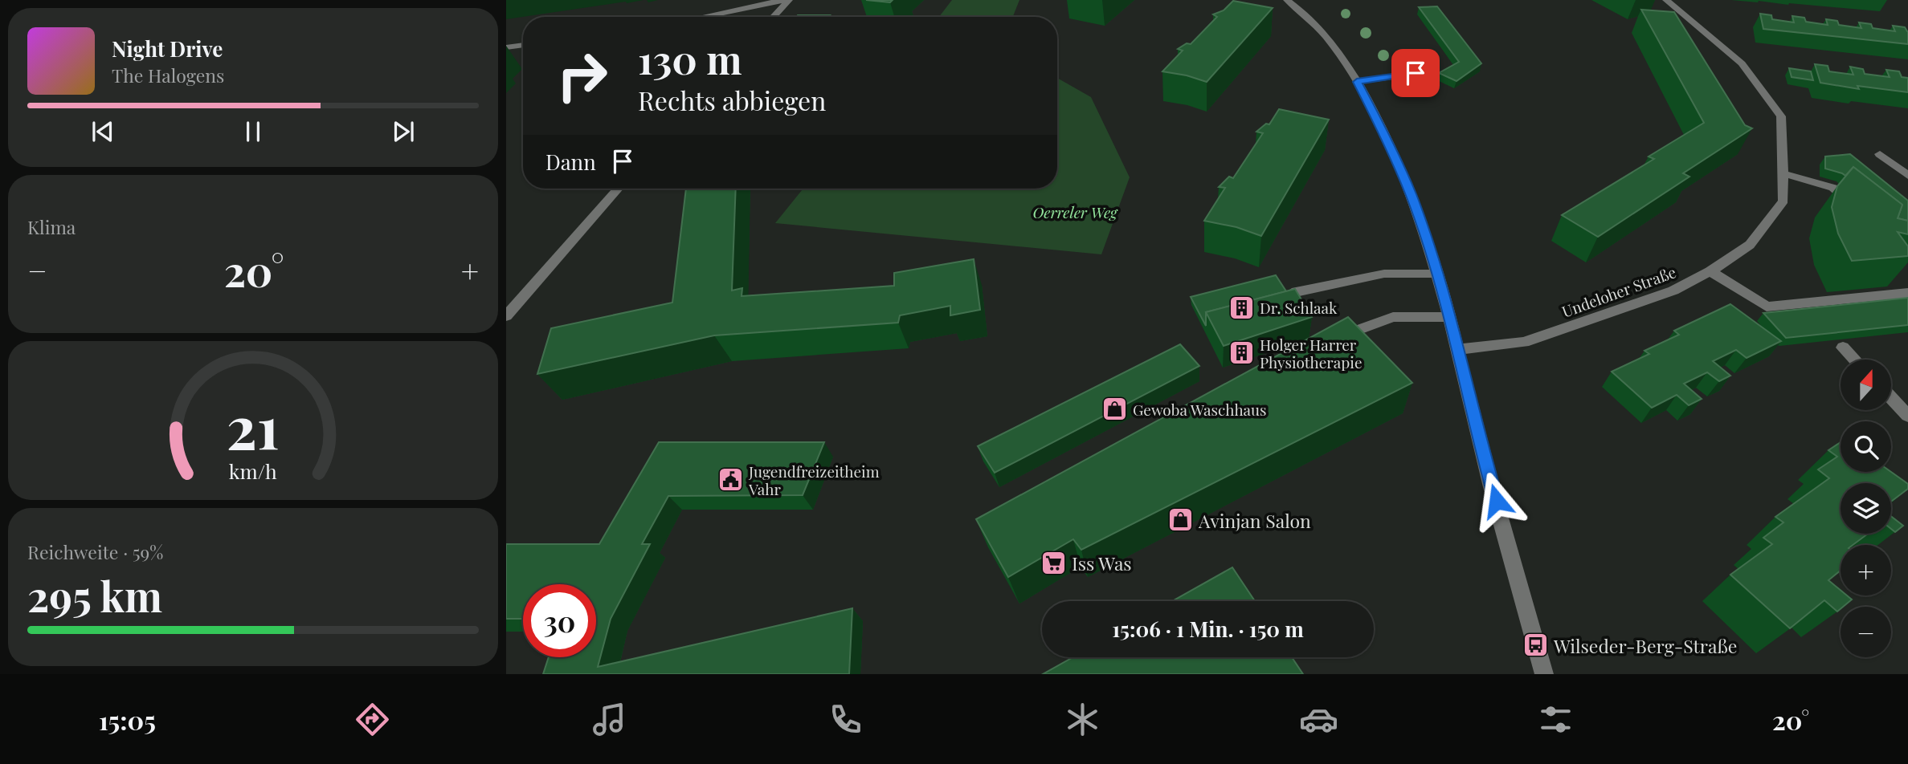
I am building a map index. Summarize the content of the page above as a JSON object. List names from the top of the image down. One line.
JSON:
{"streets":{"street":["Undeloher Straße"]},"parks":["Oerreler Weg"],"places":{"building":["Dr. Schlaak","Holger Harrer Physiotherapie"],"shop":["Gewoba Waschhaus","Avinjan Salon"],"public building":["Jugendfreizeitheim Vahr"],"supermarket":["Iss Was"],"bus stop":["Wilseder-Berg-Straße"]},"north":"top","page":{"turn":["130 m","Rechts abbiegen"],"song":["Night Drive","The Halogens"],"then":"Dann","tile":["Klima",["Reichweite · 59%","295 km"]],"heat":["−","20°","+"],"map_buttons":["+","−"],"limit":"30","trip":"15:06 · 1 Min. · 150 m","tabs":["15:05","20°"],"gauge":["21","km/h"]}}
